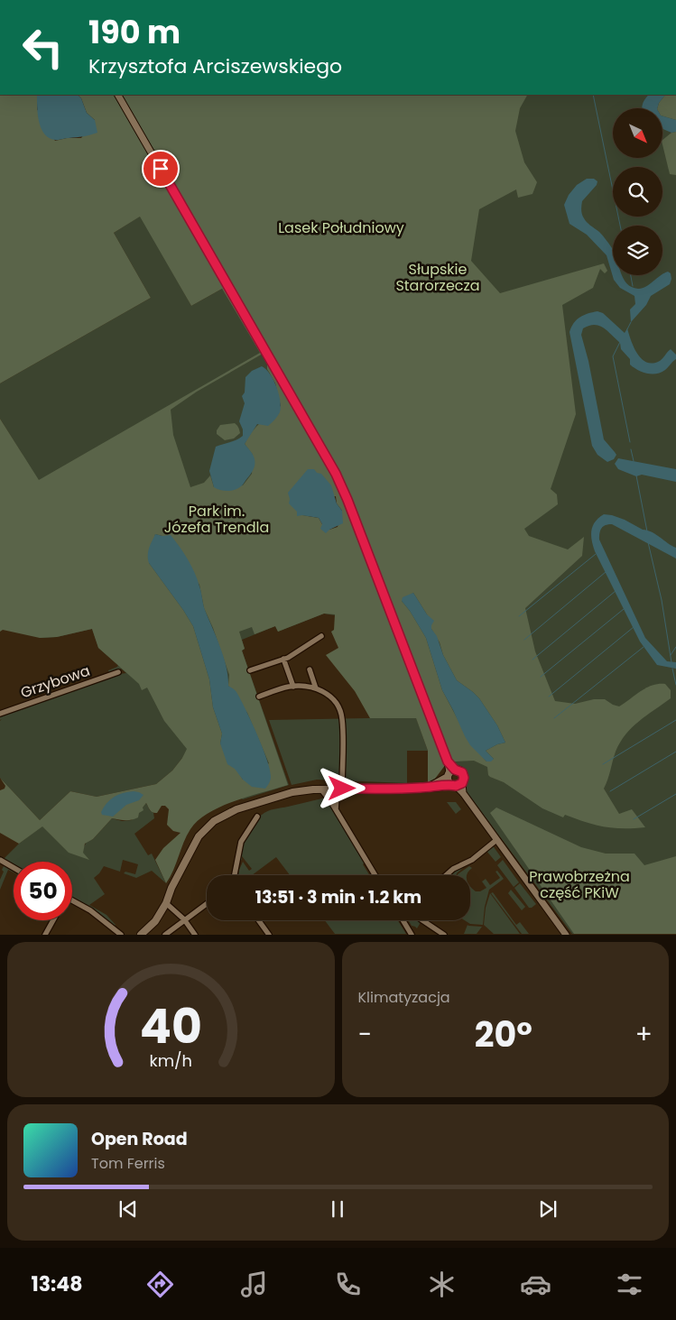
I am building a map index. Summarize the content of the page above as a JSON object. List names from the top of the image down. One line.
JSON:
{"streets":{"street":["Grzybowa"]},"parks":["Lasek Południowy","Słupskie Starorzecza","Park im. Józefa Trendla","Prawobrzeżna część PKiW"],"north":"bottom right","page":{"turn":["190 m","Krzysztofa Arciszewskiego"],"limit":"50","trip":"13:51 · 3 min · 1.2 km","tile":"Klimatyzacja","heat":["−","20°","+"],"song":["Open Road","Tom Ferris"],"tabs":"13:48","gauge":["40","km/h"]}}
